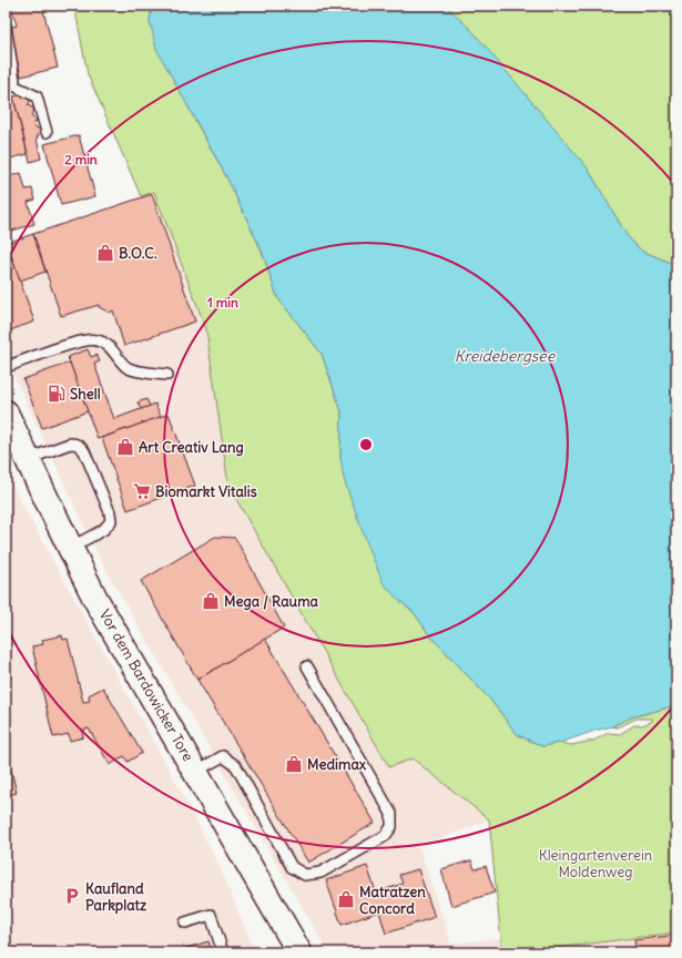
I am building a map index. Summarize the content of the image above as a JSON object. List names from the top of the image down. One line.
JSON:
{"streets":{"main road":["Vor dem Bardowicker Tore"]},"water":["Kreidebergsee"],"parks":["Kleingartenverein Moldenweg"],"places":{"shop":["B.O.C.","Art Creativ Lang","Mega / Rauma","Medimax","Matratzen Concord"],"fuel station":["Shell"],"supermarket":["Biomarkt Vitalis"],"parking":["Kaufland Parkplatz"]},"rings":["2 min","1 min"]}
